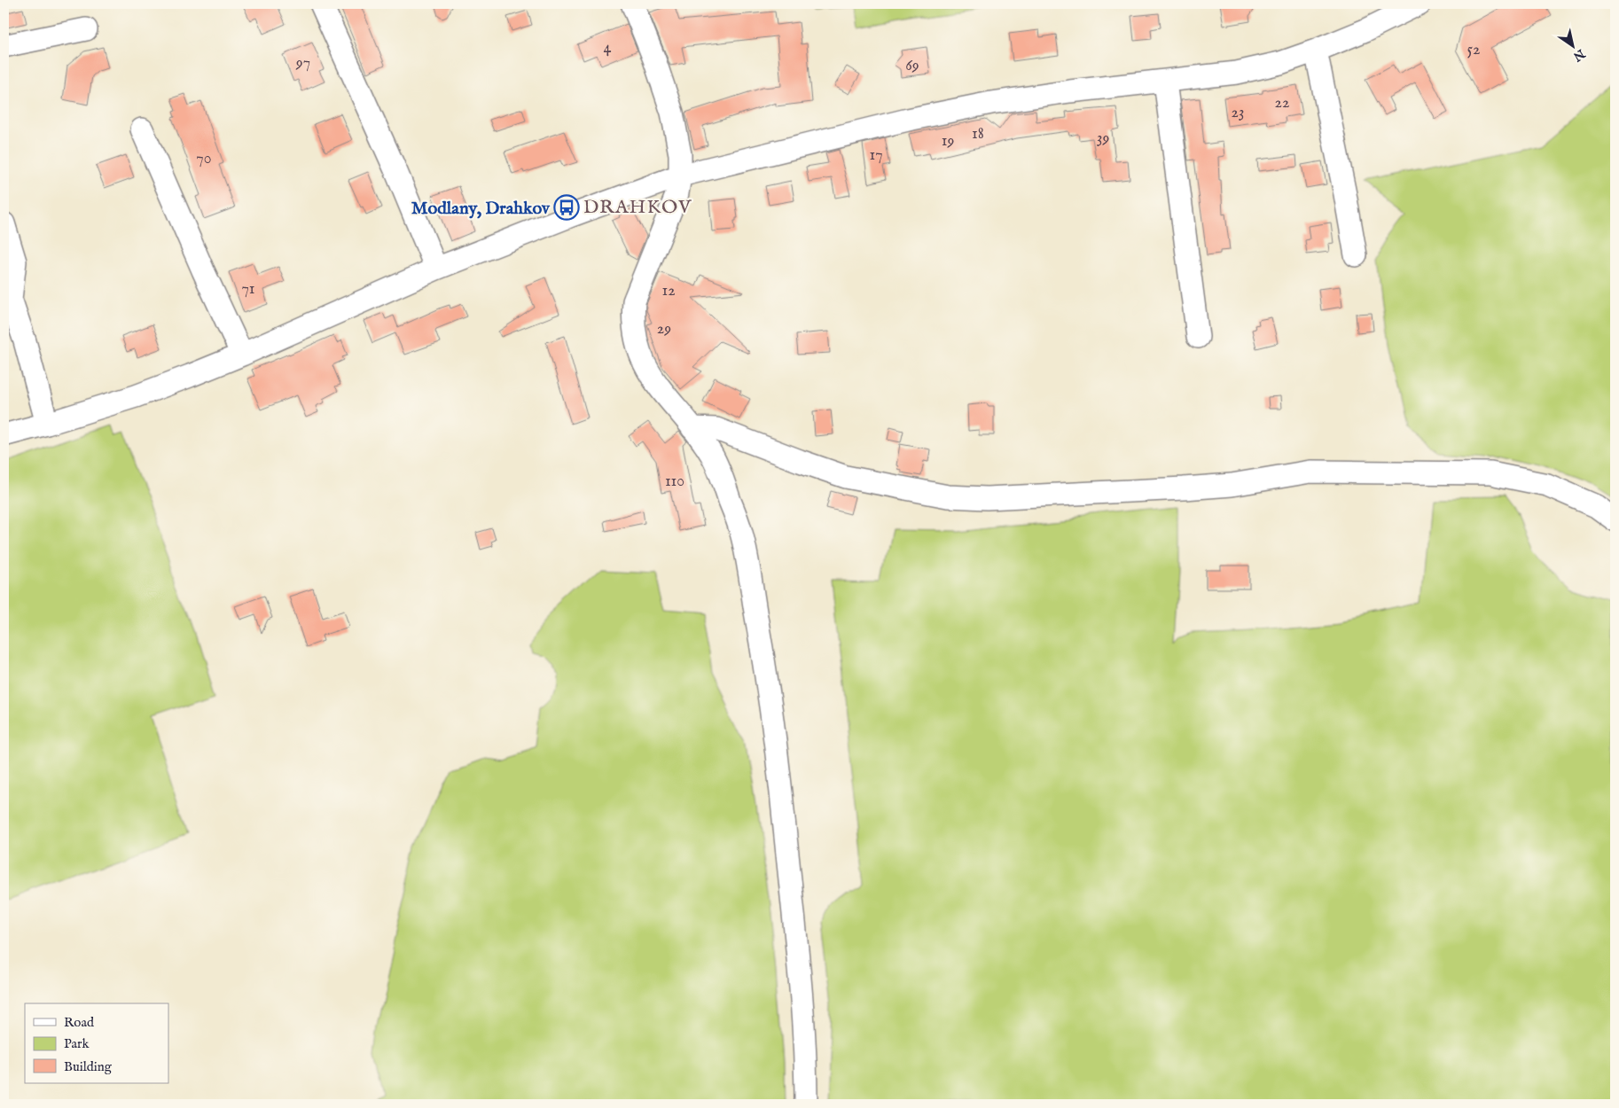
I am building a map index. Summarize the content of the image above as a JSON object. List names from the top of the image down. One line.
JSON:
{"districts":["DRAHKOV"],"places":{"bus stop":["Modlany, Drahkov"]},"house_numbers":["4","52","97","69","22","23","18","39","19","17","70","71","12","29","110"],"legend":["Road","Park","Building"],"north":"bottom right"}
